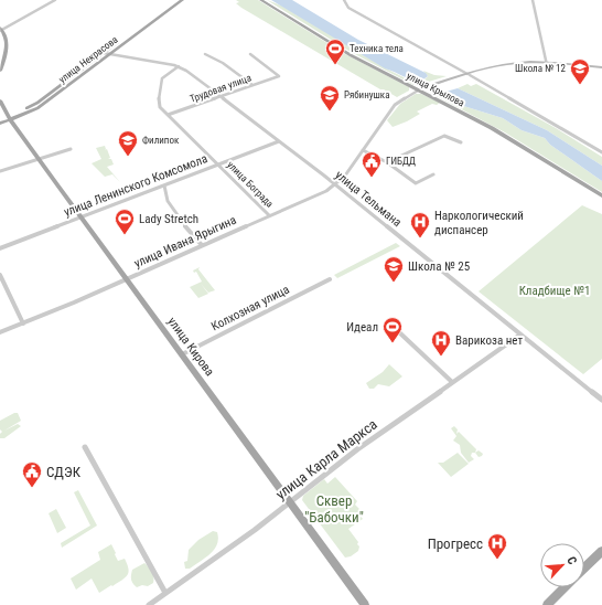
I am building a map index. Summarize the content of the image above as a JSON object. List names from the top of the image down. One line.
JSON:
{"streets":{"main road":["улица Некрасова","улица Крылова","улица Кирова"],"street":["Трудовая улица","улица Бограда","улица Ленинского Комсомола","улица Тельмана","улица Ивана Ярыгина","Колхозная улица","улица Карла Маркса"]},"crossings":[["улица Некрасова","улица Тельмана"],["улица Некрасова","улица Кирова"],["Трудовая улица","улица Бограда"],["Трудовая улица","улица Тельмана"],["улица Крылова","улица Ивана Ярыгина"],["улица Бограда","улица Ленинского Комсомола"],["улица Бограда","улица Тельмана"],["улица Бограда","улица Ивана Ярыгина"],["улица Ленинского Комсомола","улица Тельмана"],["улица Ленинского Комсомола","улица Кирова"],["улица Тельмана","улица Ивана Ярыгина"],["улица Тельмана","улица Карла Маркса"],["улица Ивана Ярыгина","улица Кирова"],["Колхозная улица","улица Кирова"],["улица Кирова","улица Карла Маркса"]],"parks":["Кладбище №1","Сквер \"Бабочки\""],"places":{"sports":["Техника тела","Lady Stretch","Идеал"],"school or university":["Школа № 12","Рябинушка","Филипок","Школа № 25"],"public building":["ГИБДД","СДЭК"],"hospital":["Наркологический диспансер","Варикоза нет","Прогресс"]},"north":"top right"}
